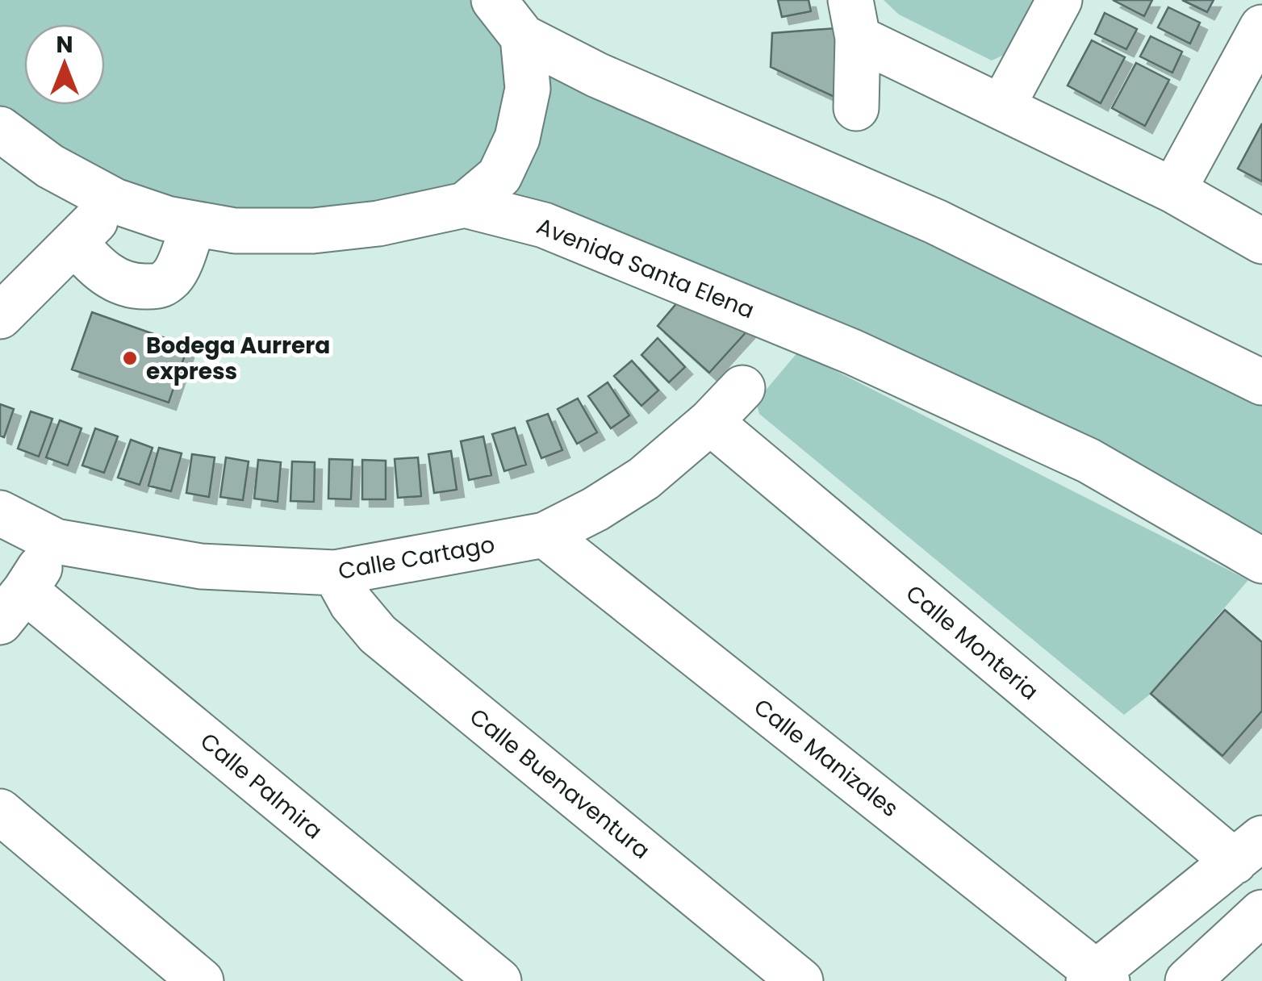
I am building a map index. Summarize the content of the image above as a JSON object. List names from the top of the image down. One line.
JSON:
{"streets":{"street":["Avenida Santa Elena","Calle Cartago","Calle Monteria","Calle Manizales","Calle Buenaventura","Calle Palmira"]},"crossings":[["Calle Cartago","Calle Monteria"],["Calle Cartago","Calle Manizales"],["Calle Cartago","Calle Buenaventura"]],"places":["Bodega Aurrera express"],"north":"top"}
